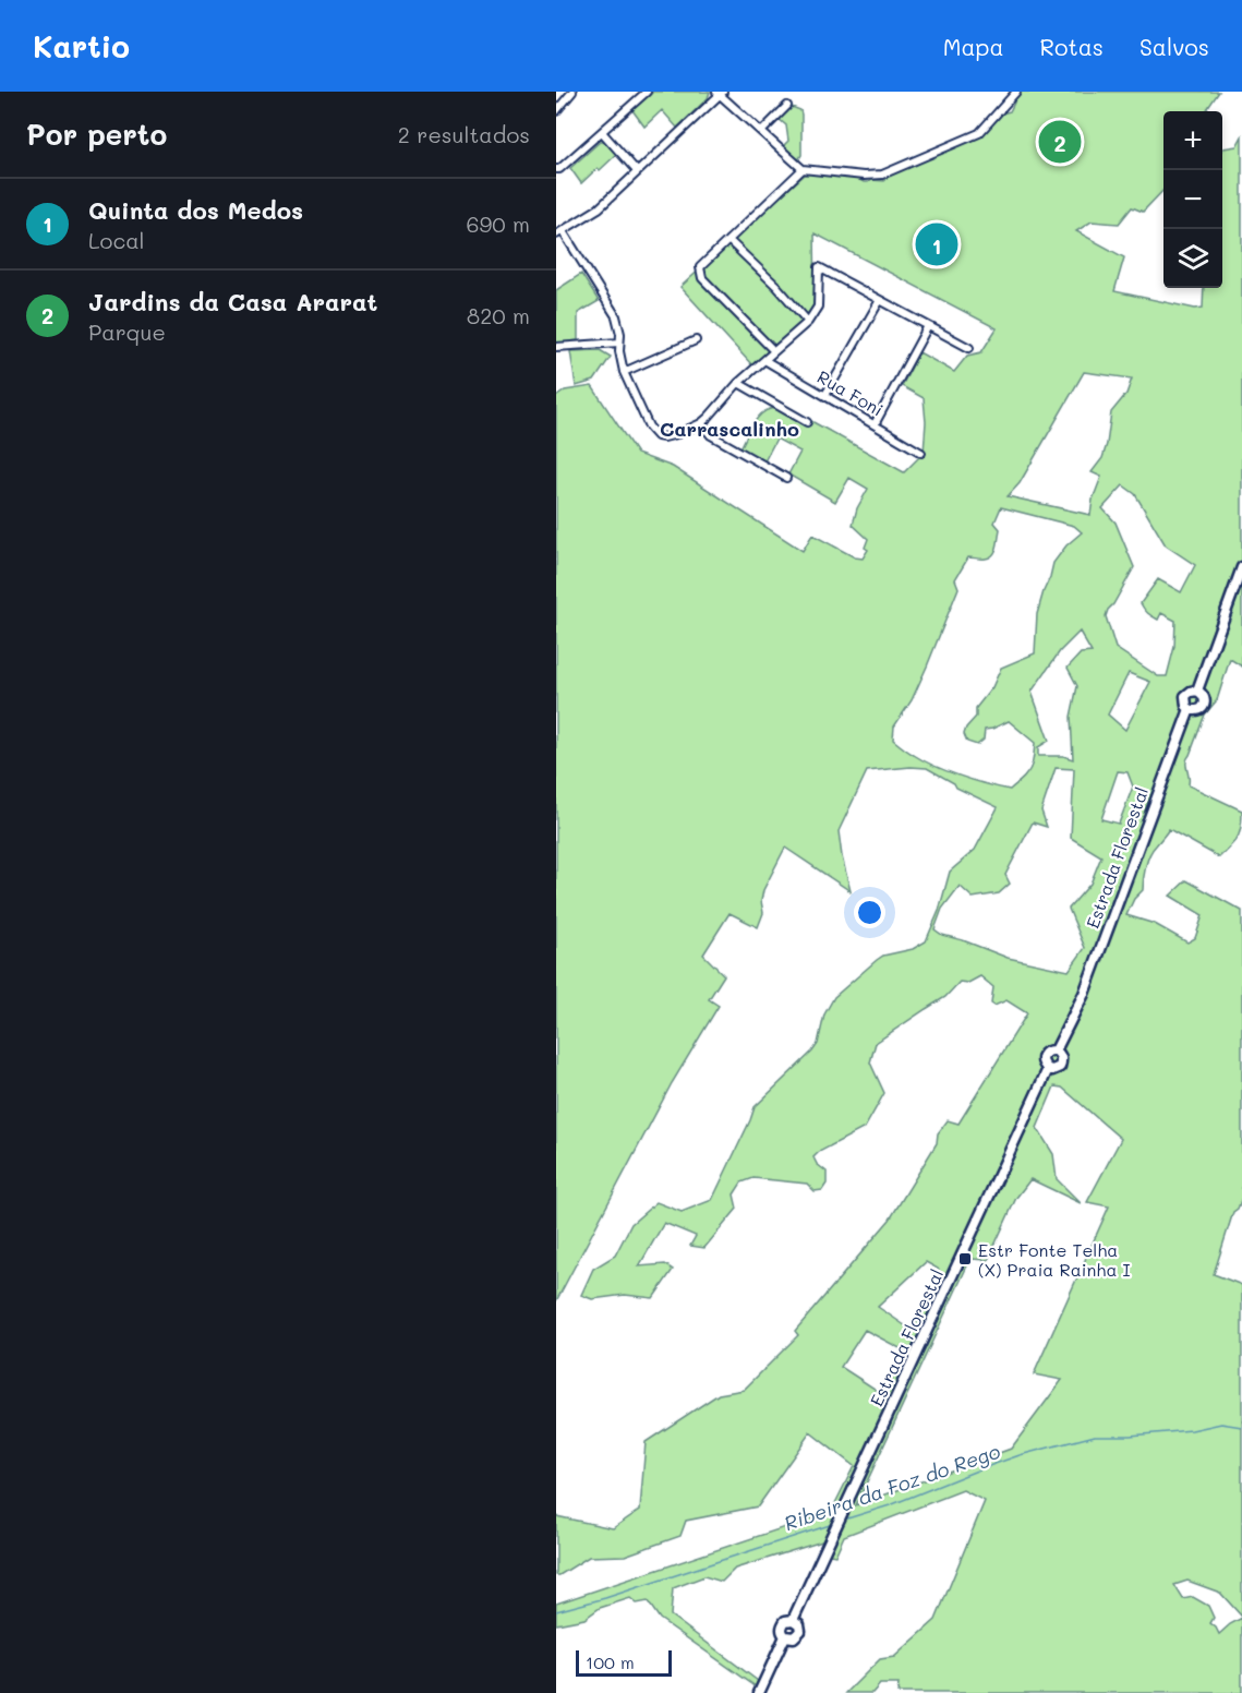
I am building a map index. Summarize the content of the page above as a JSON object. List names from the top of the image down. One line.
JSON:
{"streets":{"main road":["Estrada Florestal"],"street":["Rua Foni"]},"districts":["Carrascalinho"],"water":["Ribeira da Foz do Rego"],"places":{"transit":["Estr Fonte Telha (X) Praia Rainha I"]},"scale_bar":"100 m","page":{"header":"Kartio","nav":["Mapa","Rotas","Salvos"],"heading":["Por perto","2 resultados"],"map_buttons":["+","−"],"pins":["2","1"],"list":[{"mark":"1","name":"Quinta dos Medos","note":"Local","value":"690 m"},{"mark":"2","name":"Jardins da Casa Ararat","note":"Parque","value":"820 m"}],"scale":"100 m"}}
